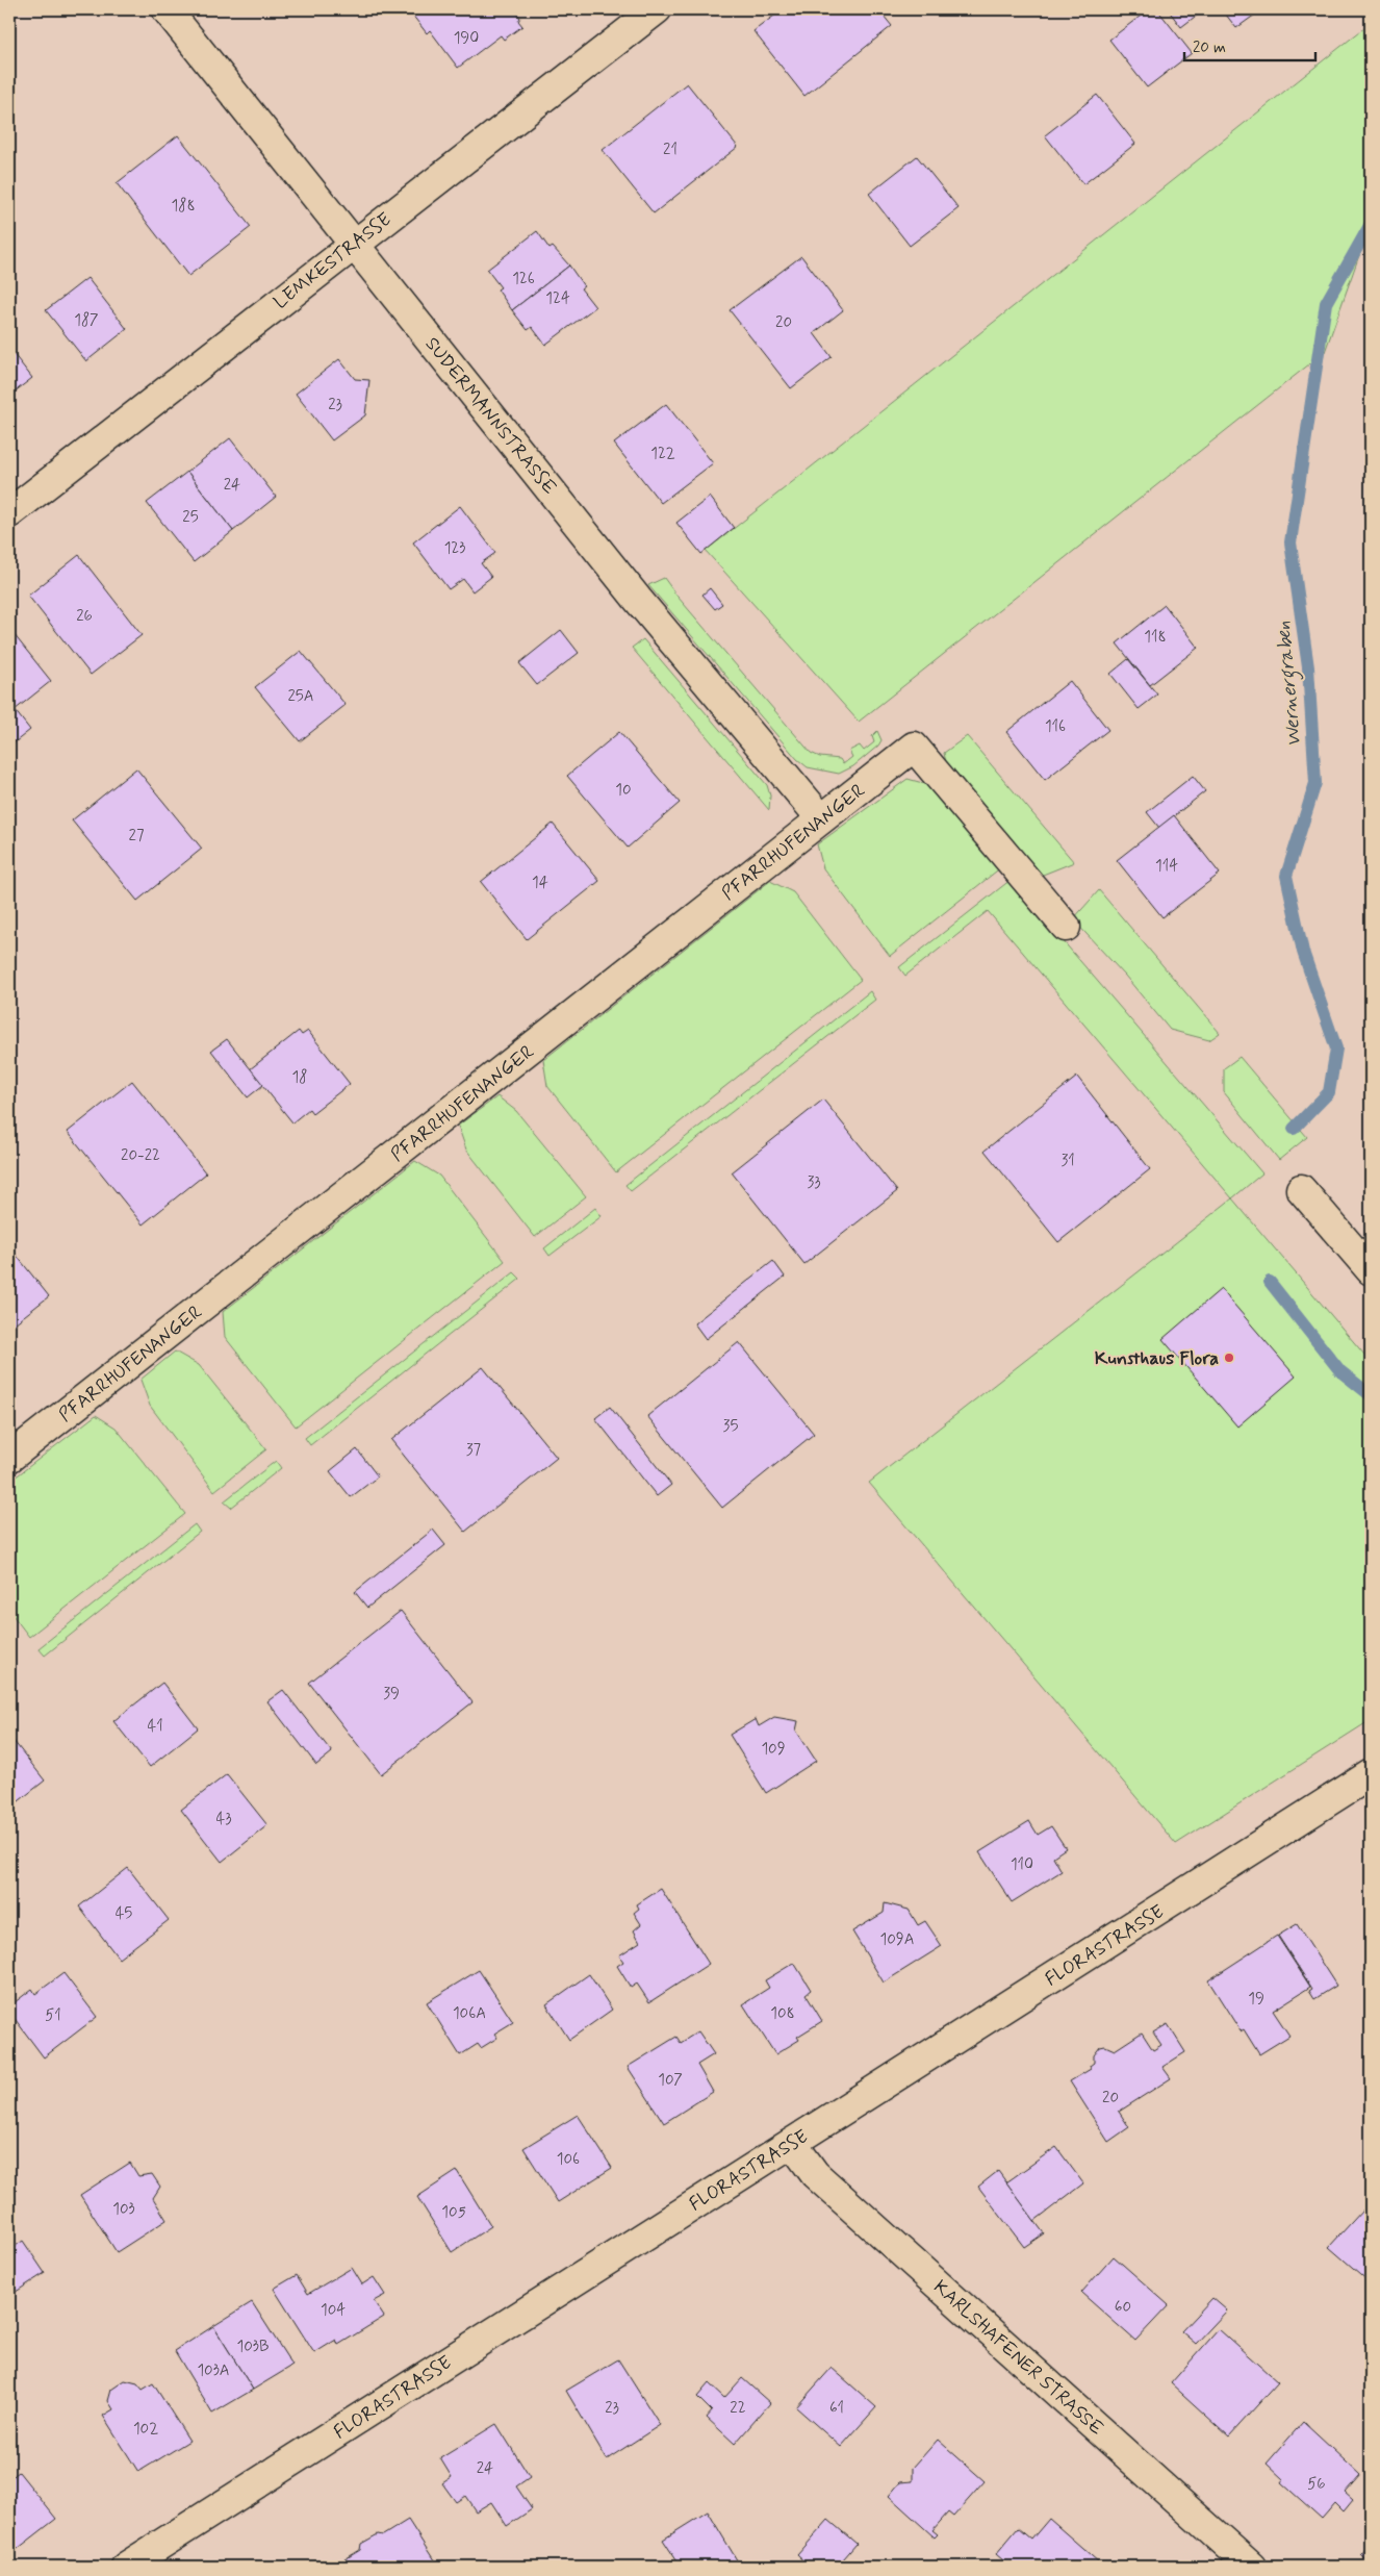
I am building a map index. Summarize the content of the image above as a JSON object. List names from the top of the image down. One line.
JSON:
{"streets":{"street":["LEMKESTRASSE","SUDERMANNSTRASSE","PFARRHUFENANGER","FLORASTRASSE","KARLSHAFENER STRASSE"]},"crossings":[["LEMKESTRASSE","SUDERMANNSTRASSE"],["SUDERMANNSTRASSE","PFARRHUFENANGER"],["FLORASTRASSE","KARLSHAFENER STRASSE"]],"water":["Wernergraben"],"places":["Kunsthaus Flora"],"house_numbers":["190","21","188","126","124","187","20","23","122","24","25","123","26","118","25A","116","10","27","114","14","18","20-22","31","33","35","37","39","41","109","43","110","45","109A","19","106A","108","51","107","20","106","103","105","60","104","103B","103A","23","22","61","102","24","56"],"scale_bar":"20 m"}
